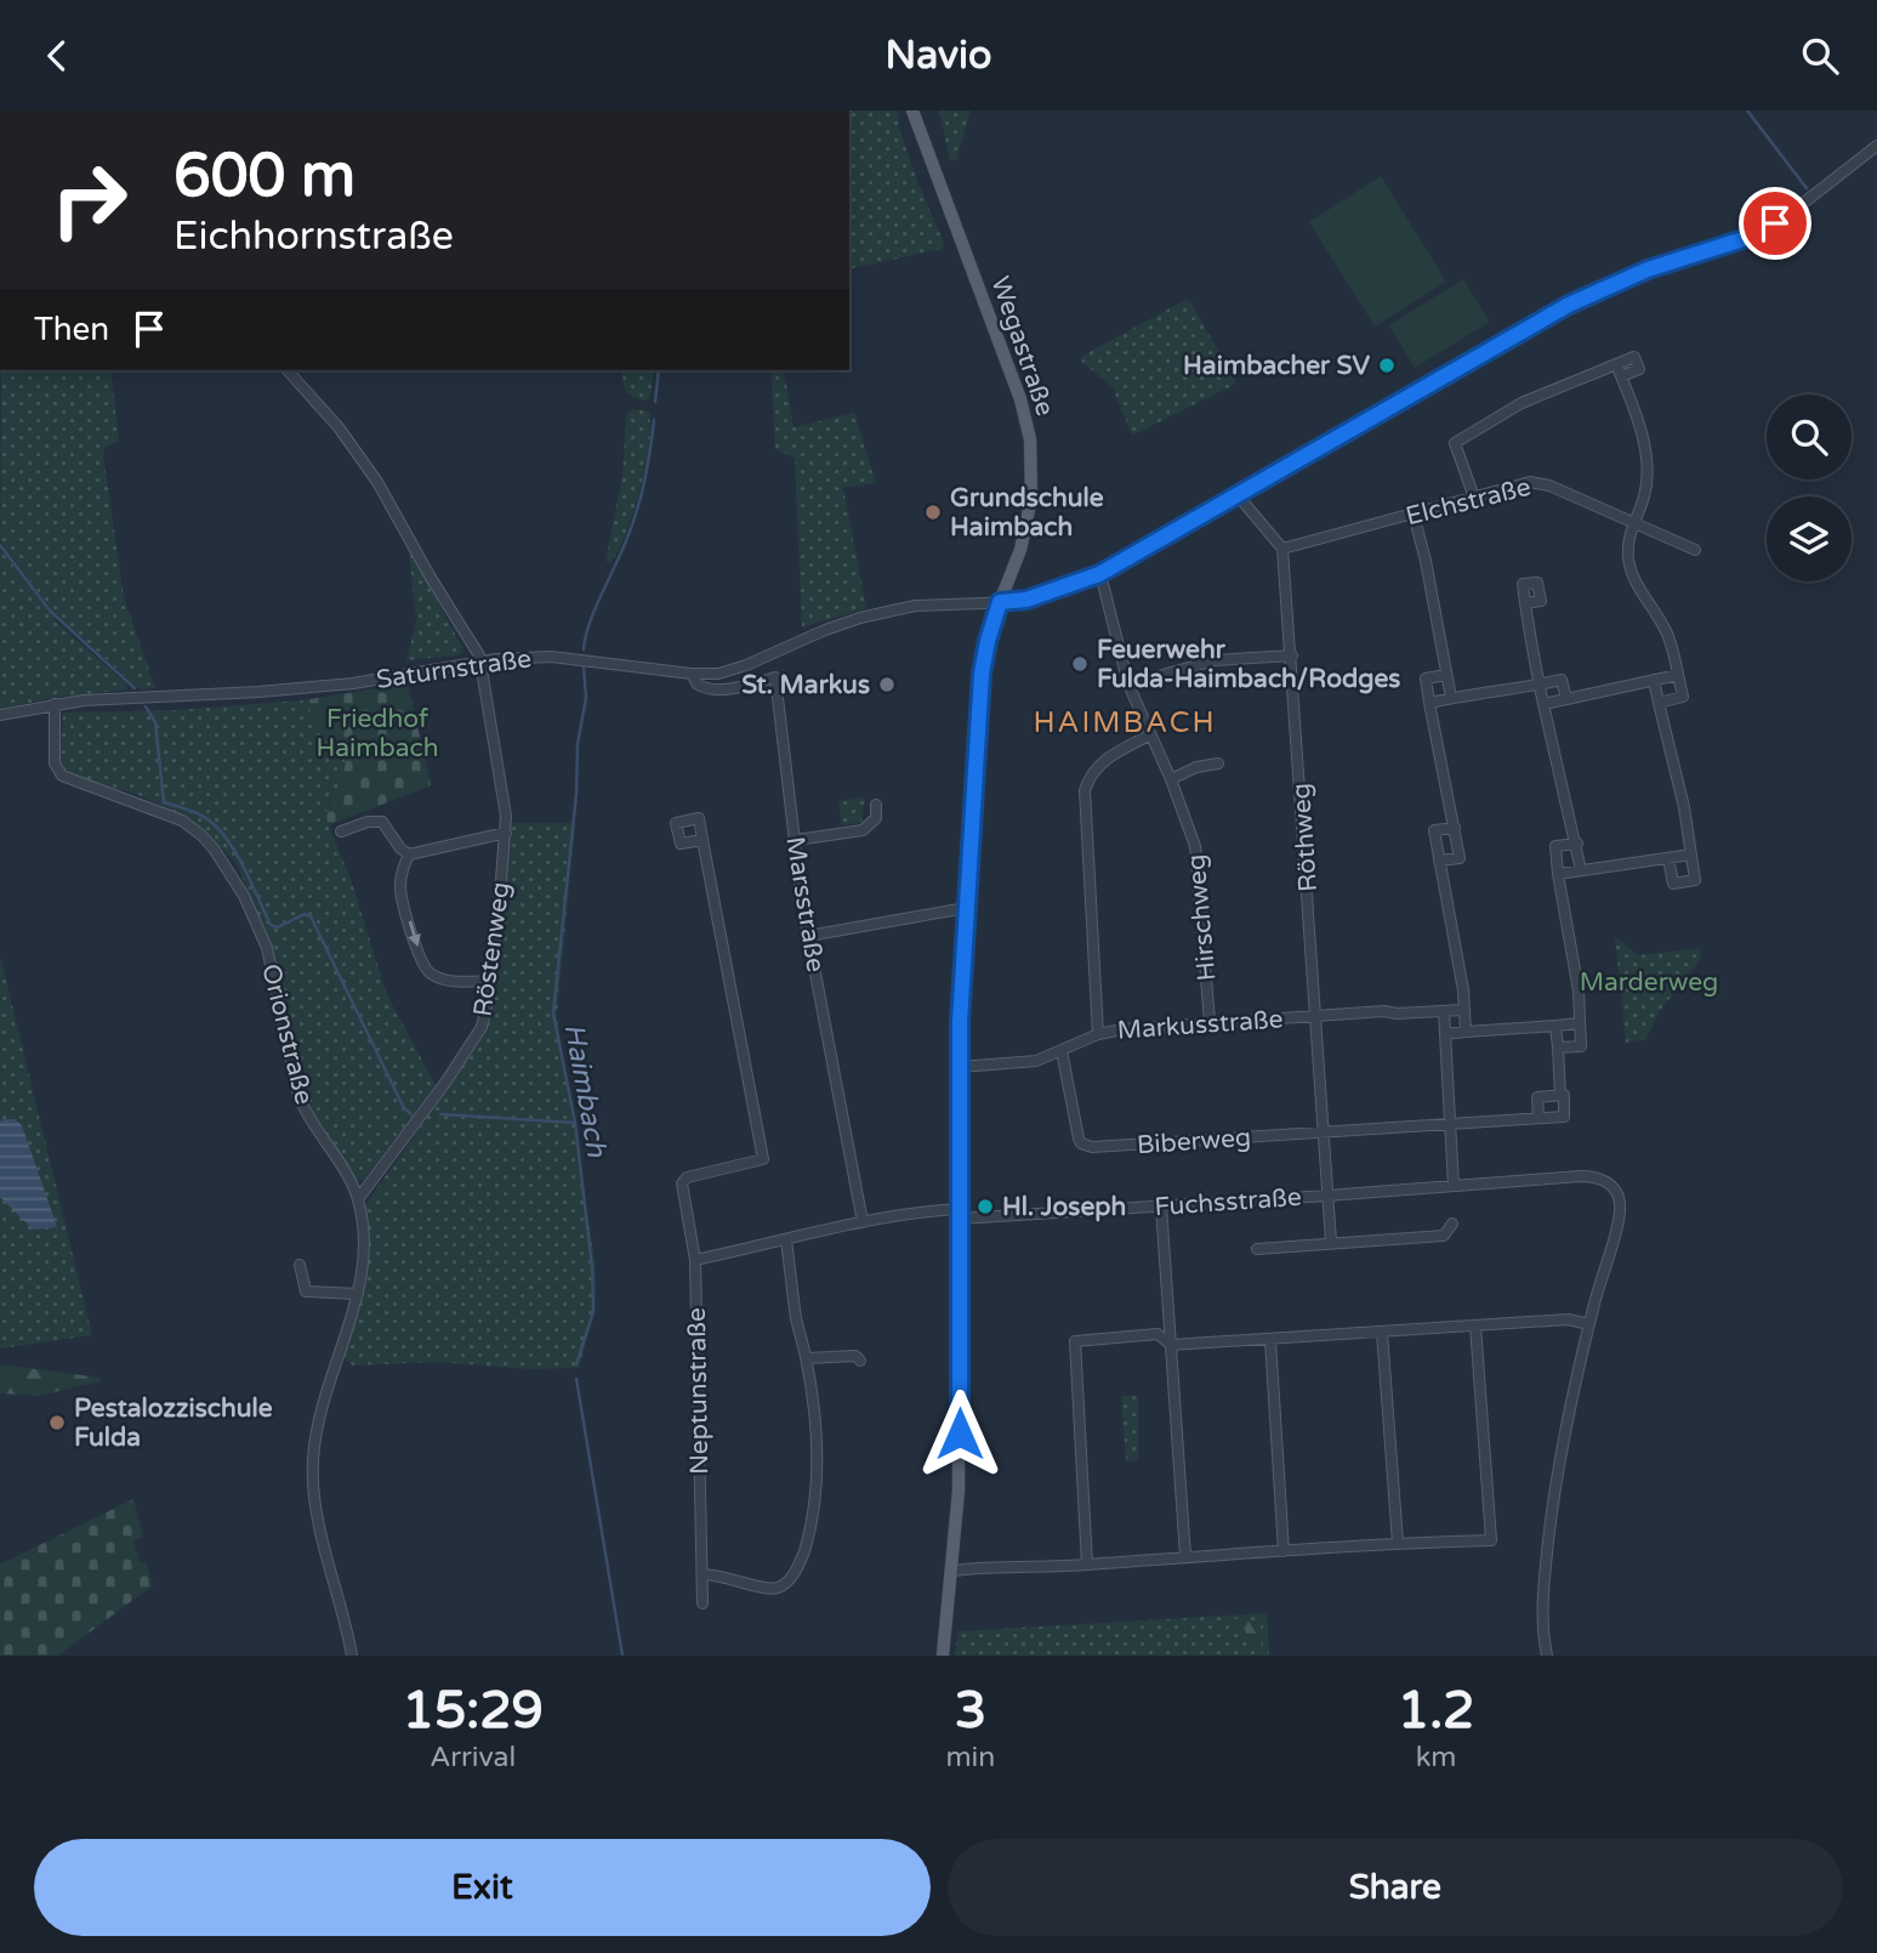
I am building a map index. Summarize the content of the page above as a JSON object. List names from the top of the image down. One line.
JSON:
{"streets":{"main road":["Wegastraße"],"street":["Elchstraße","Saturnstraße","Röthweg","Marsstraße","Hirschweg","Röstenweg","Markusstraße","Orionstraße","Biberweg","Fuchsstraße","Neptunstraße"]},"crossings":[["Wegastraße","Saturnstraße"],["Wegastraße","Markusstraße"],["Wegastraße","Fuchsstraße"],["Elchstraße","Röthweg"],["Saturnstraße","Marsstraße"],["Saturnstraße","Hirschweg"],["Saturnstraße","Röstenweg"],["Saturnstraße","Orionstraße"],["Röthweg","Markusstraße"],["Röthweg","Biberweg"],["Röthweg","Fuchsstraße"],["Marsstraße","Fuchsstraße"],["Hirschweg","Markusstraße"],["Röstenweg","Orionstraße"],["Markusstraße","Biberweg"],["Fuchsstraße","Neptunstraße"]],"districts":["HAIMBACH"],"water":["Haimbach"],"parks":["Friedhof Haimbach","Marderweg"],"places":["Haimbacher SV","Grundschule Haimbach","Feuerwehr Fulda-Haimbach/Rodges","St. Markus","Hl. Joseph","Pestalozzischule Fulda"],"page":{"header":"Navio","turn":["600 m","Eichhornstraße"],"then":"Then","eta":["15:29","Arrival","3","min","1.2","km"],"buttons":["Exit","Share"]}}
